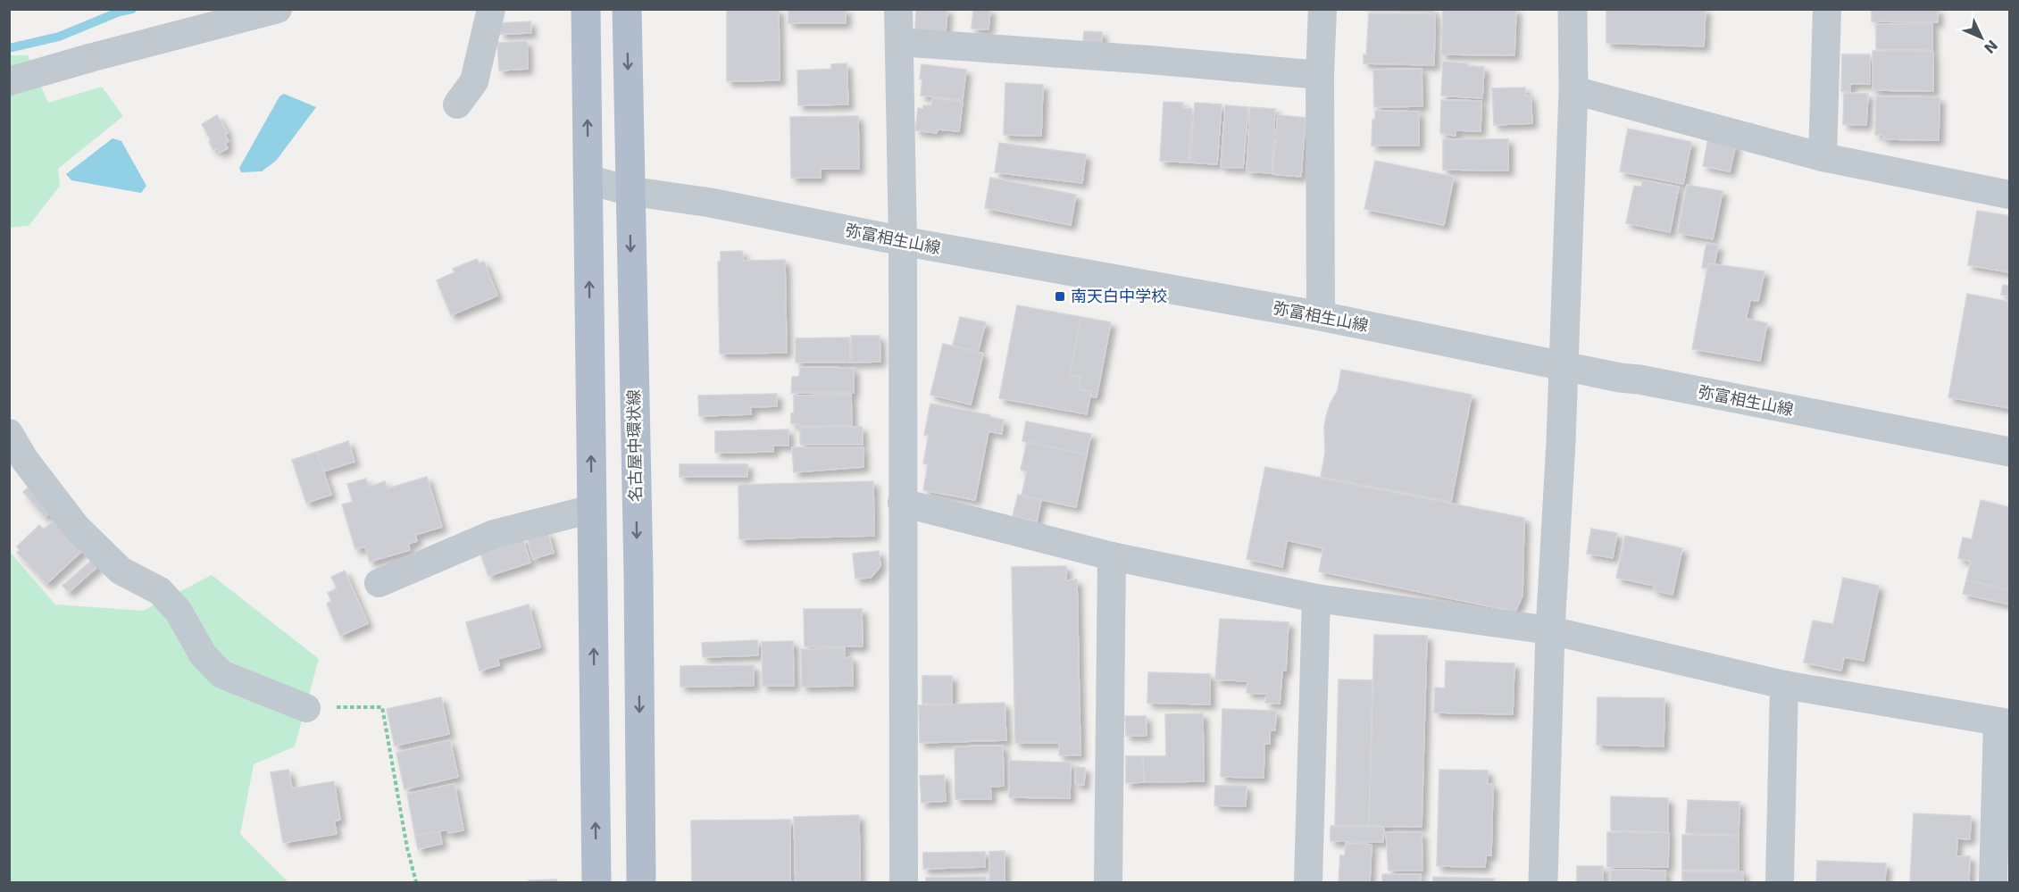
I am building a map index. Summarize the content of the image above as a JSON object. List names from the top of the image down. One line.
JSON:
{"streets":{"main road":["名古屋中環状線"],"street":["弥富相生山線"]},"crossings":[["弥富相生山線","名古屋中環状線"]],"places":{"transit":["南天白中学校"]},"north":"bottom right"}
